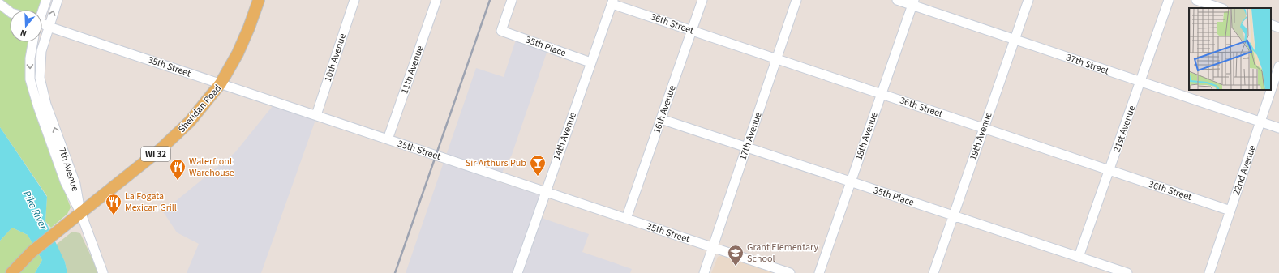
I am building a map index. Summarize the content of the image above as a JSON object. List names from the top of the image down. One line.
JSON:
{"streets":{"main road":["Sheridan Road","WI 32"],"street":["36th Street","35th Place","10th Avenue","37th Street","35th Street","11th Avenue","16th Avenue","21st Avenue","14th Avenue","17th Avenue","18th Avenue","19th Avenue","7th Avenue","22nd Avenue"]},"crossings":[["36th Street","16th Avenue"],["36th Street","21st Avenue"],["36th Street","14th Avenue"],["36th Street","17th Avenue"],["36th Street","18th Avenue"],["36th Street","19th Avenue"],["36th Street","22nd Avenue"],["35th Place","16th Avenue"],["35th Place","21st Avenue"],["35th Place","14th Avenue"],["35th Place","17th Avenue"],["35th Place","18th Avenue"],["35th Place","19th Avenue"],["10th Avenue","35th Street"],["37th Street","21st Avenue"],["37th Street","18th Avenue"],["37th Street","19th Avenue"],["37th Street","22nd Avenue"],["35th Street","11th Avenue"],["35th Street","Sheridan Road"],["35th Street","16th Avenue"],["35th Street","14th Avenue"],["35th Street","17th Avenue"],["35th Street","7th Avenue"],["Sheridan Road","WI 32"],["Sheridan Road","7th Avenue"],["WI 32","7th Avenue"]],"water":["Pike River"],"places":{"bar":["Sir Arthurs Pub"],"restaurant":["Waterfront Warehouse","La Fogata Mexican Grill"],"school or university":["Grant Elementary School"]},"north":"bottom"}
